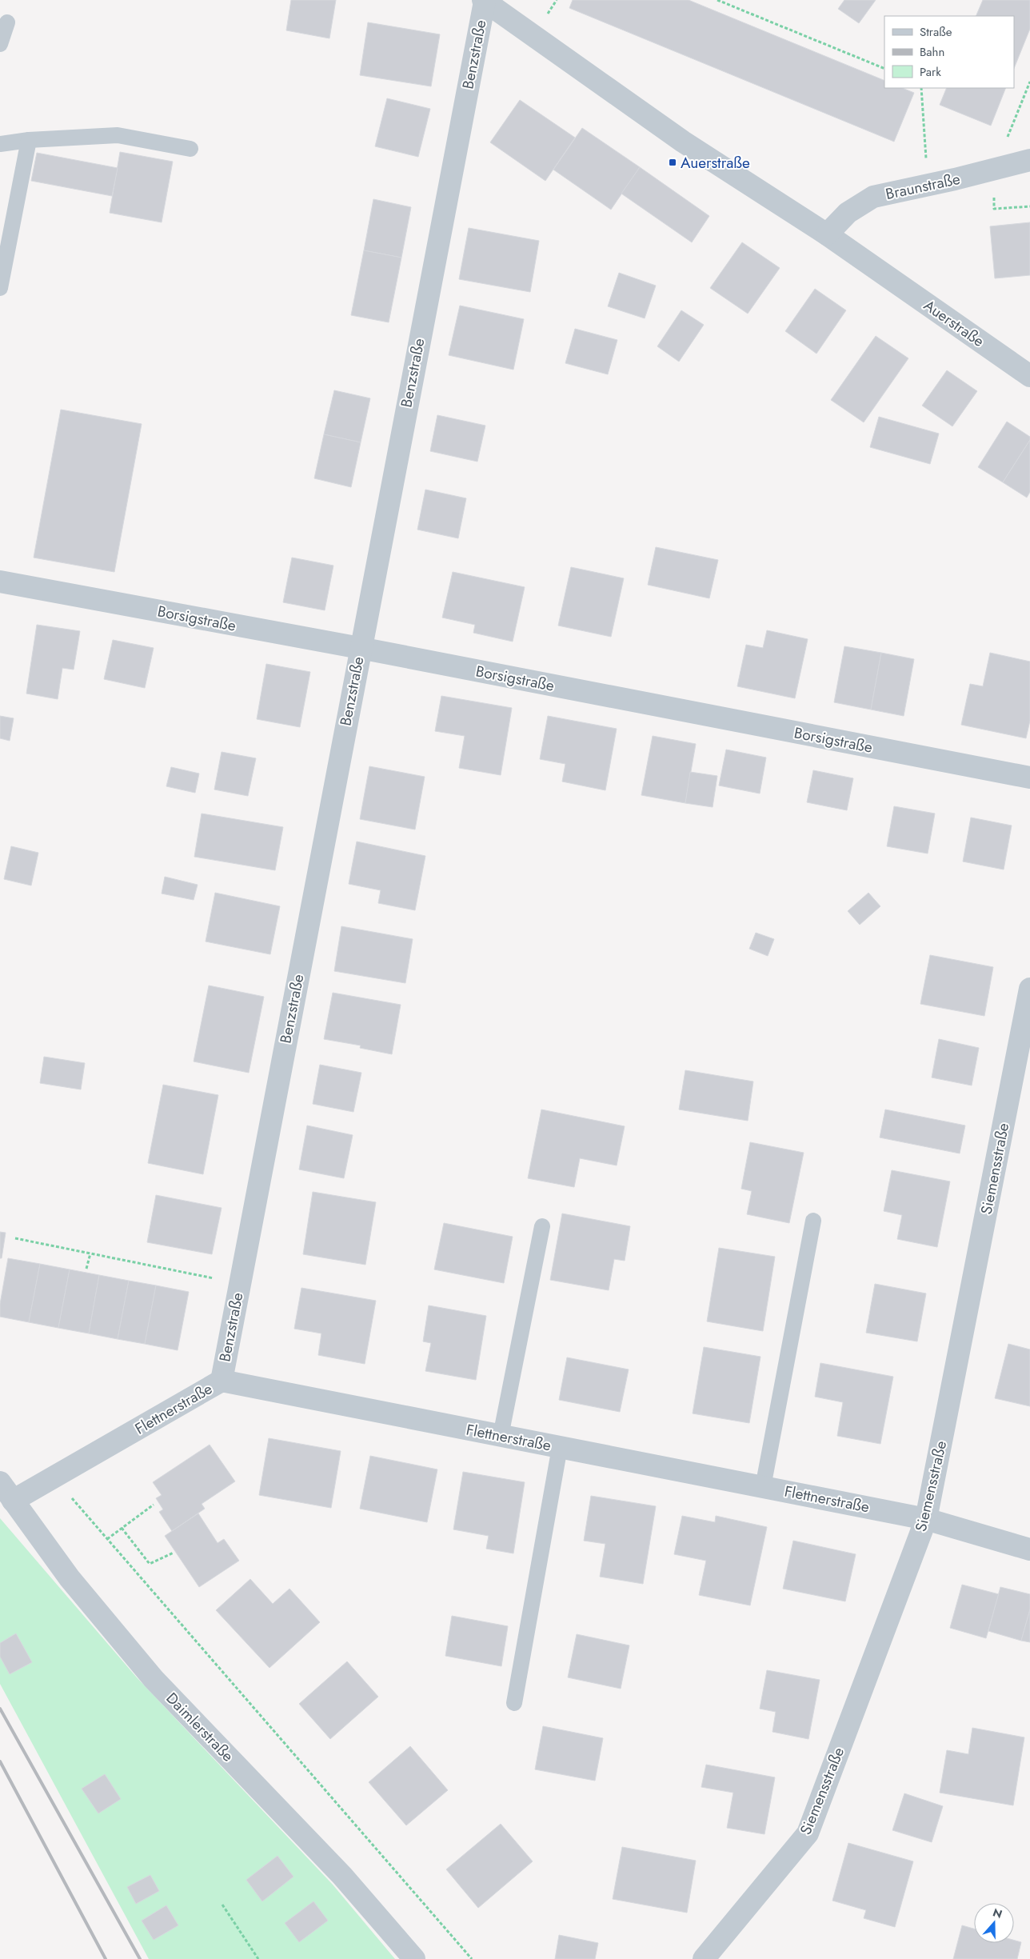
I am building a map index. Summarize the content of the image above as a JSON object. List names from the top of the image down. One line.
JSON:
{"streets":{"street":["Benzstraße","Braunstraße","Auerstraße","Borsigstraße","Siemensstraße","Flettnerstraße","Daimlerstraße"]},"crossings":[["Benzstraße","Auerstraße"],["Benzstraße","Borsigstraße"],["Benzstraße","Flettnerstraße"],["Braunstraße","Auerstraße"],["Siemensstraße","Flettnerstraße"],["Flettnerstraße","Daimlerstraße"]],"places":{"transit":["Auerstraße"]},"legend":["Straße","Bahn","Park"],"north":"top"}
